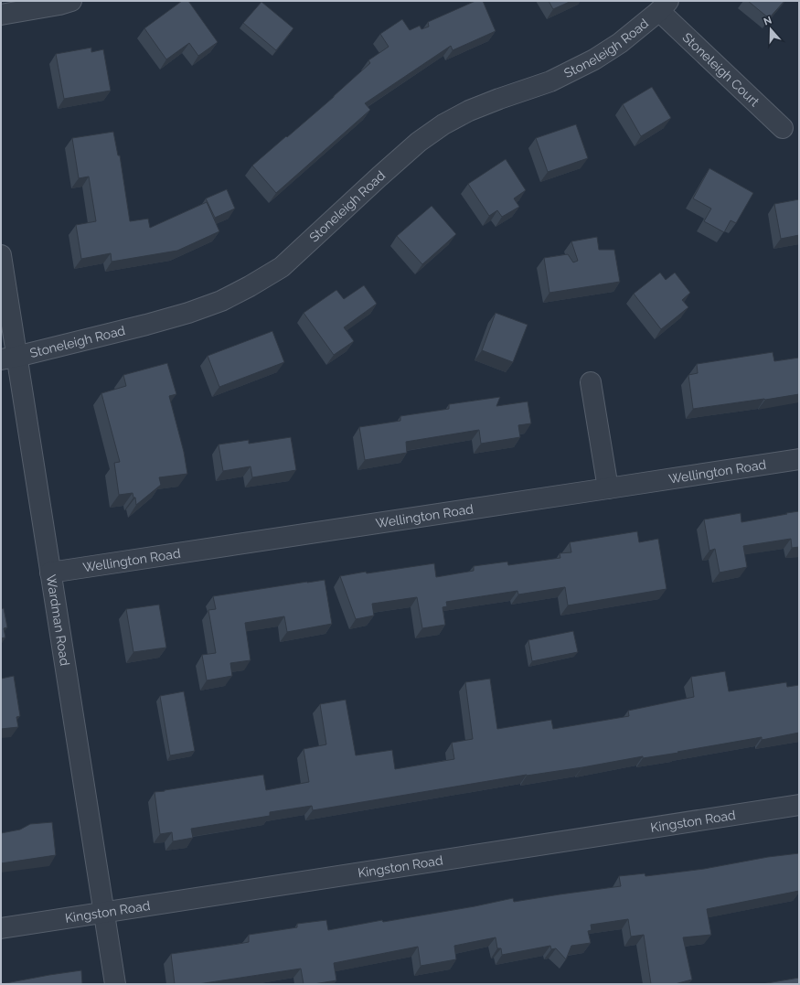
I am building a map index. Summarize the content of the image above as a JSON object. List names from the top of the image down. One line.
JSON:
{"streets":{"street":["Stoneleigh Road","Stoneleigh Court","Wellington Road","Wardman Road","Kingston Road"]},"crossings":[["Stoneleigh Road","Stoneleigh Court"],["Stoneleigh Road","Wardman Road"],["Wellington Road","Wardman Road"],["Wardman Road","Kingston Road"]],"north":"top"}
